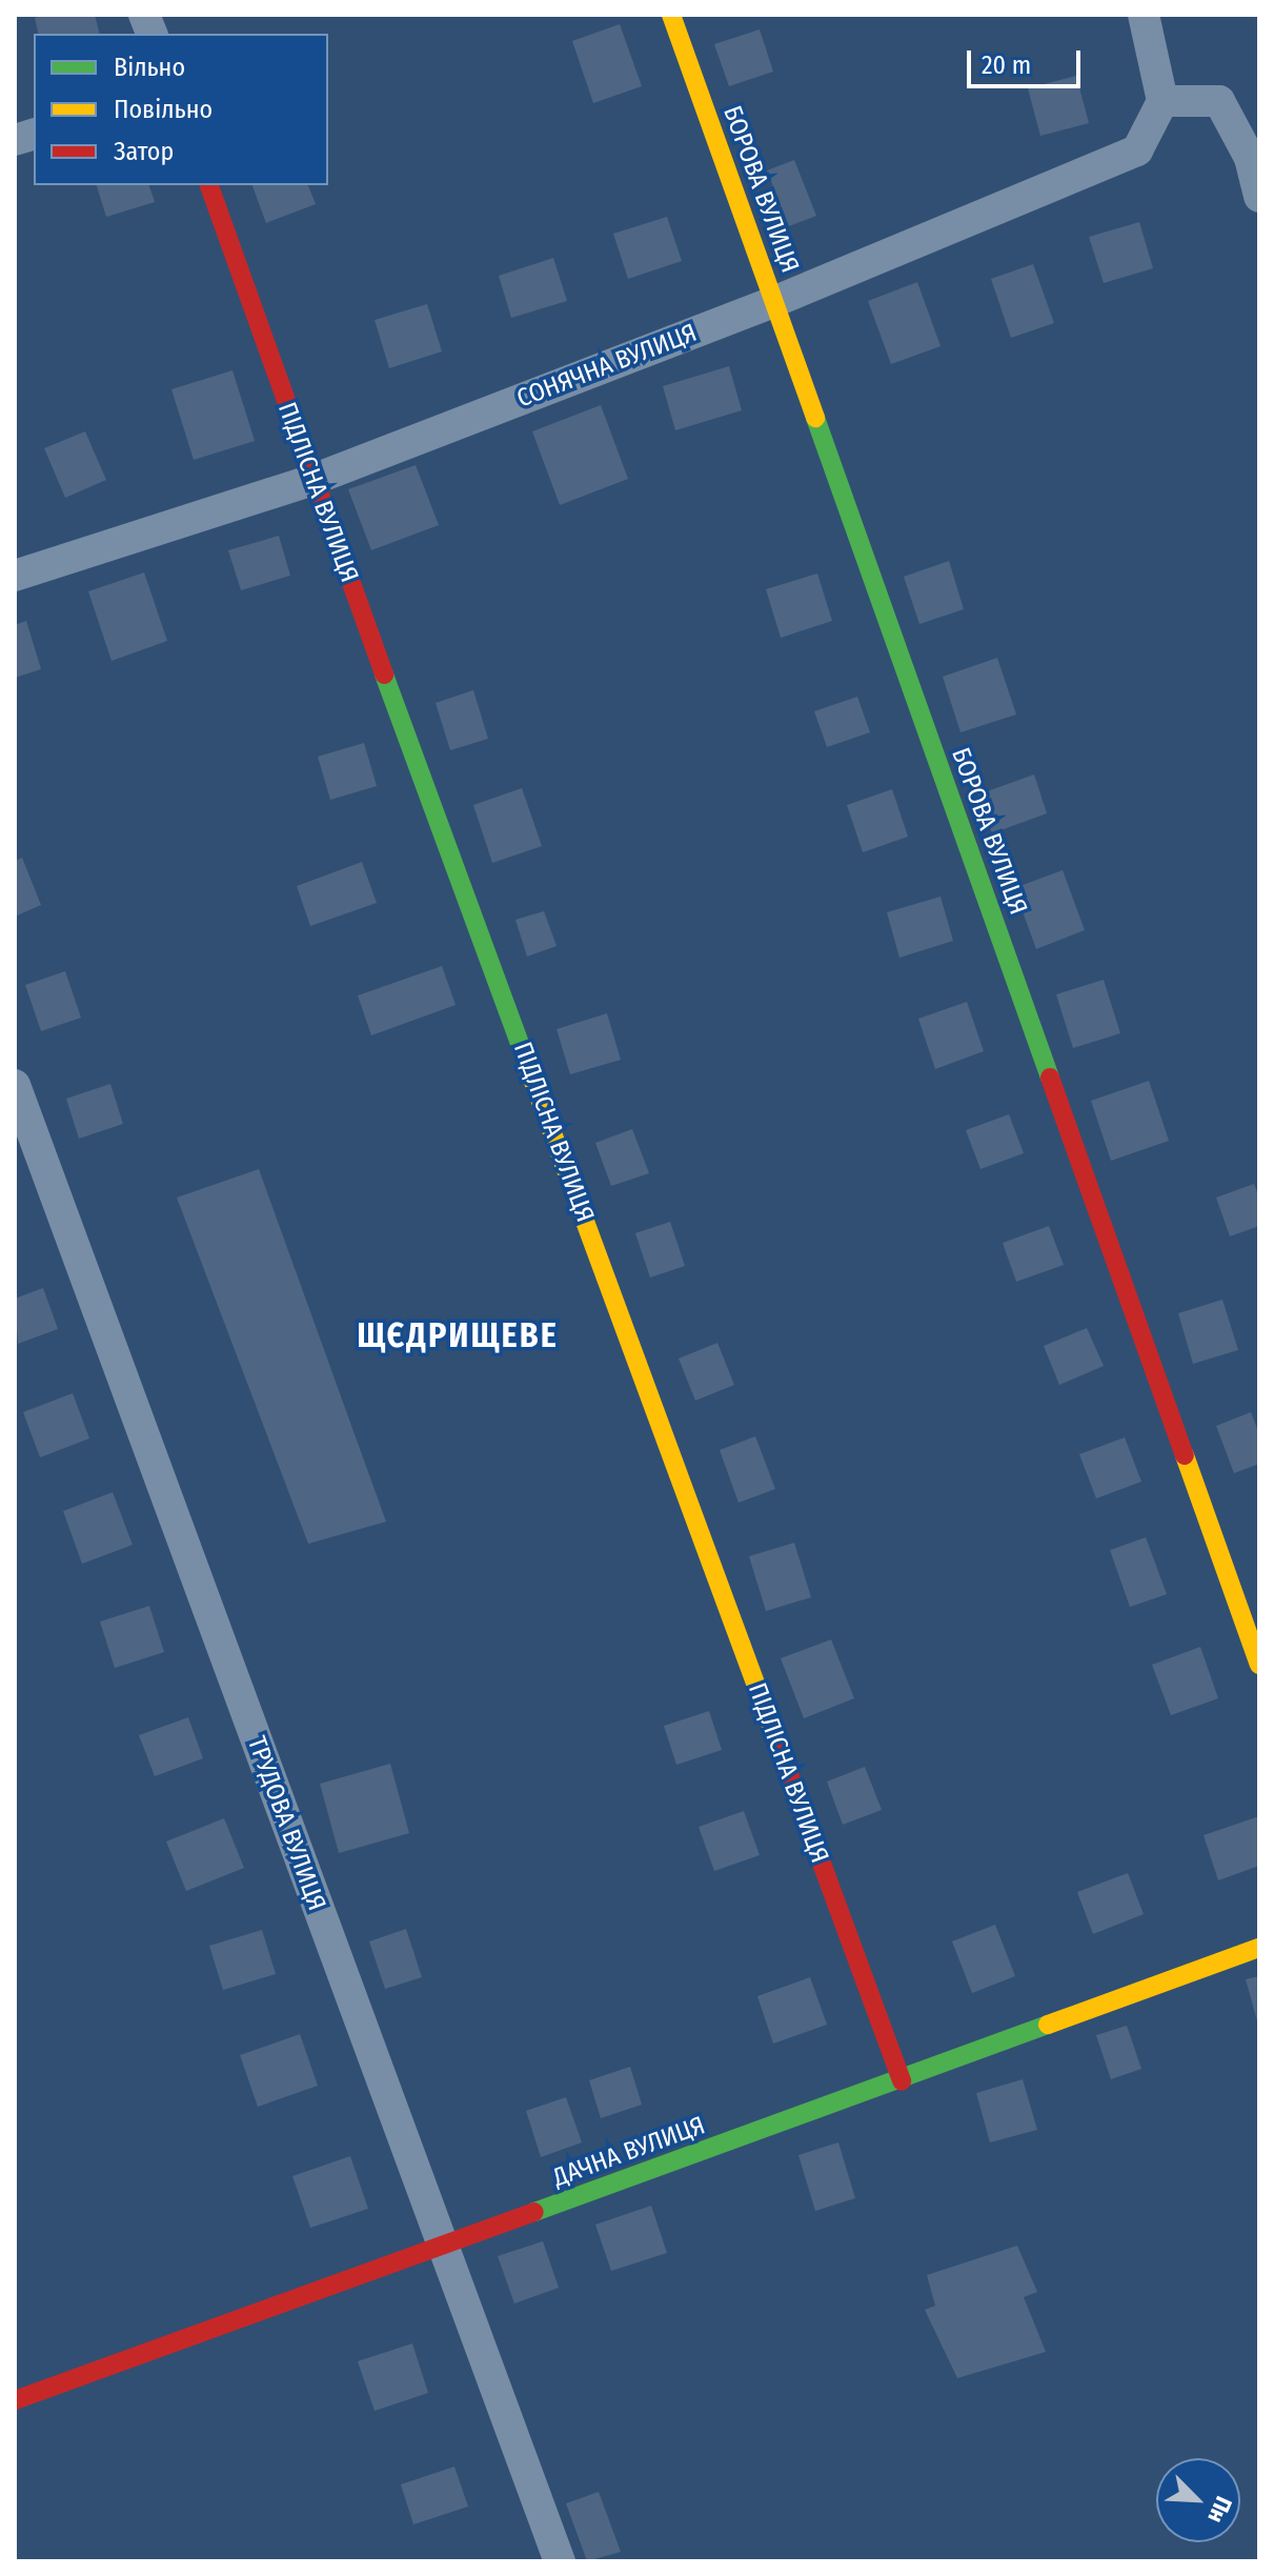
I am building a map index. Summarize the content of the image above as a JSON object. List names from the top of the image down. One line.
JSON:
{"streets":{"street":["БОРОВА ВУЛИЦЯ","СОНЯЧНА ВУЛИЦЯ","ПІДЛІСНА ВУЛИЦЯ","ТРУДОВА ВУЛИЦЯ","ДАЧНА ВУЛИЦЯ"]},"crossings":[["БОРОВА ВУЛИЦЯ","СОНЯЧНА ВУЛИЦЯ"],["СОНЯЧНА ВУЛИЦЯ","ПІДЛІСНА ВУЛИЦЯ"],["ПІДЛІСНА ВУЛИЦЯ","ДАЧНА ВУЛИЦЯ"],["ТРУДОВА ВУЛИЦЯ","ДАЧНА ВУЛИЦЯ"]],"districts":["ЩЄДРИЩЕВЕ"],"legend":["Вільно","Повільно","Затор"],"scale_bar":"20 m","north":"bottom right"}
